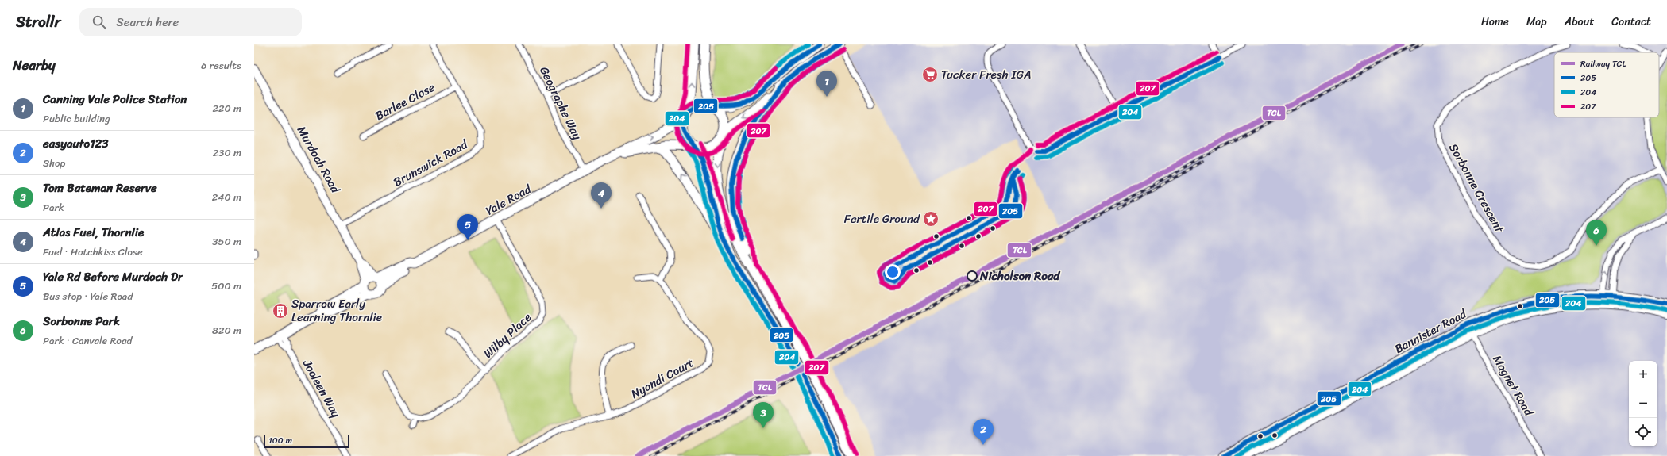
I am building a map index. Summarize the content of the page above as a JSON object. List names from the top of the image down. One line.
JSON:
{"streets":{"main road":["Murdoch Road","Yale Road","Bannister Road"],"street":["Barlee Close","Geographe Way","Brunswick Road","Sorbonne Crescent","Wilby Place","Nyandi Court","Magnet Road","Jooleen Way"]},"crossings":[["Barlee Close","Brunswick Road"],["Geographe Way","Yale Road"],["Murdoch Road","Brunswick Road"],["Murdoch Road","Yale Road"],["Yale Road","Wilby Place"],["Yale Road","Jooleen Way"],["Bannister Road","Magnet Road"]],"places":{"supermarket":["Tucker Fresh IGA"],"place":["Fertile Ground"],"other":["Nicholson Road"],"building":["Sparrow Early Learning Thornlie"]},"lines":["rail line TCL","transit line 205","transit line 204","transit line 207"],"legend":["Railway TCL","205","204","207"],"scale_bar":"100 m","page":{"header":"Strollr","search":"Search here","nav":["Home","Map","About","Contact"],"heading":["Nearby","6 results"],"pins":["1","4","5","6","3","2"],"list":[{"mark":"1","name":"Canning Vale Police Station","note":"Public building","value":"220 m"},{"mark":"2","name":"easyauto123","note":"Shop","value":"230 m"},{"mark":"3","name":"Tom Bateman Reserve","note":"Park","value":"240 m"},{"mark":"4","name":"Atlas Fuel, Thornlie","note":"Fuel · Hotchkiss Close","value":"350 m"},{"mark":"5","name":"Yale Rd Before Murdoch Dr","note":"Bus stop · Yale Road","value":"500 m"},{"mark":"6","name":"Sorbonne Park","note":"Park · Canvale Road","value":"820 m"}],"map_buttons":["+","−"],"scale":"100 m"}}
